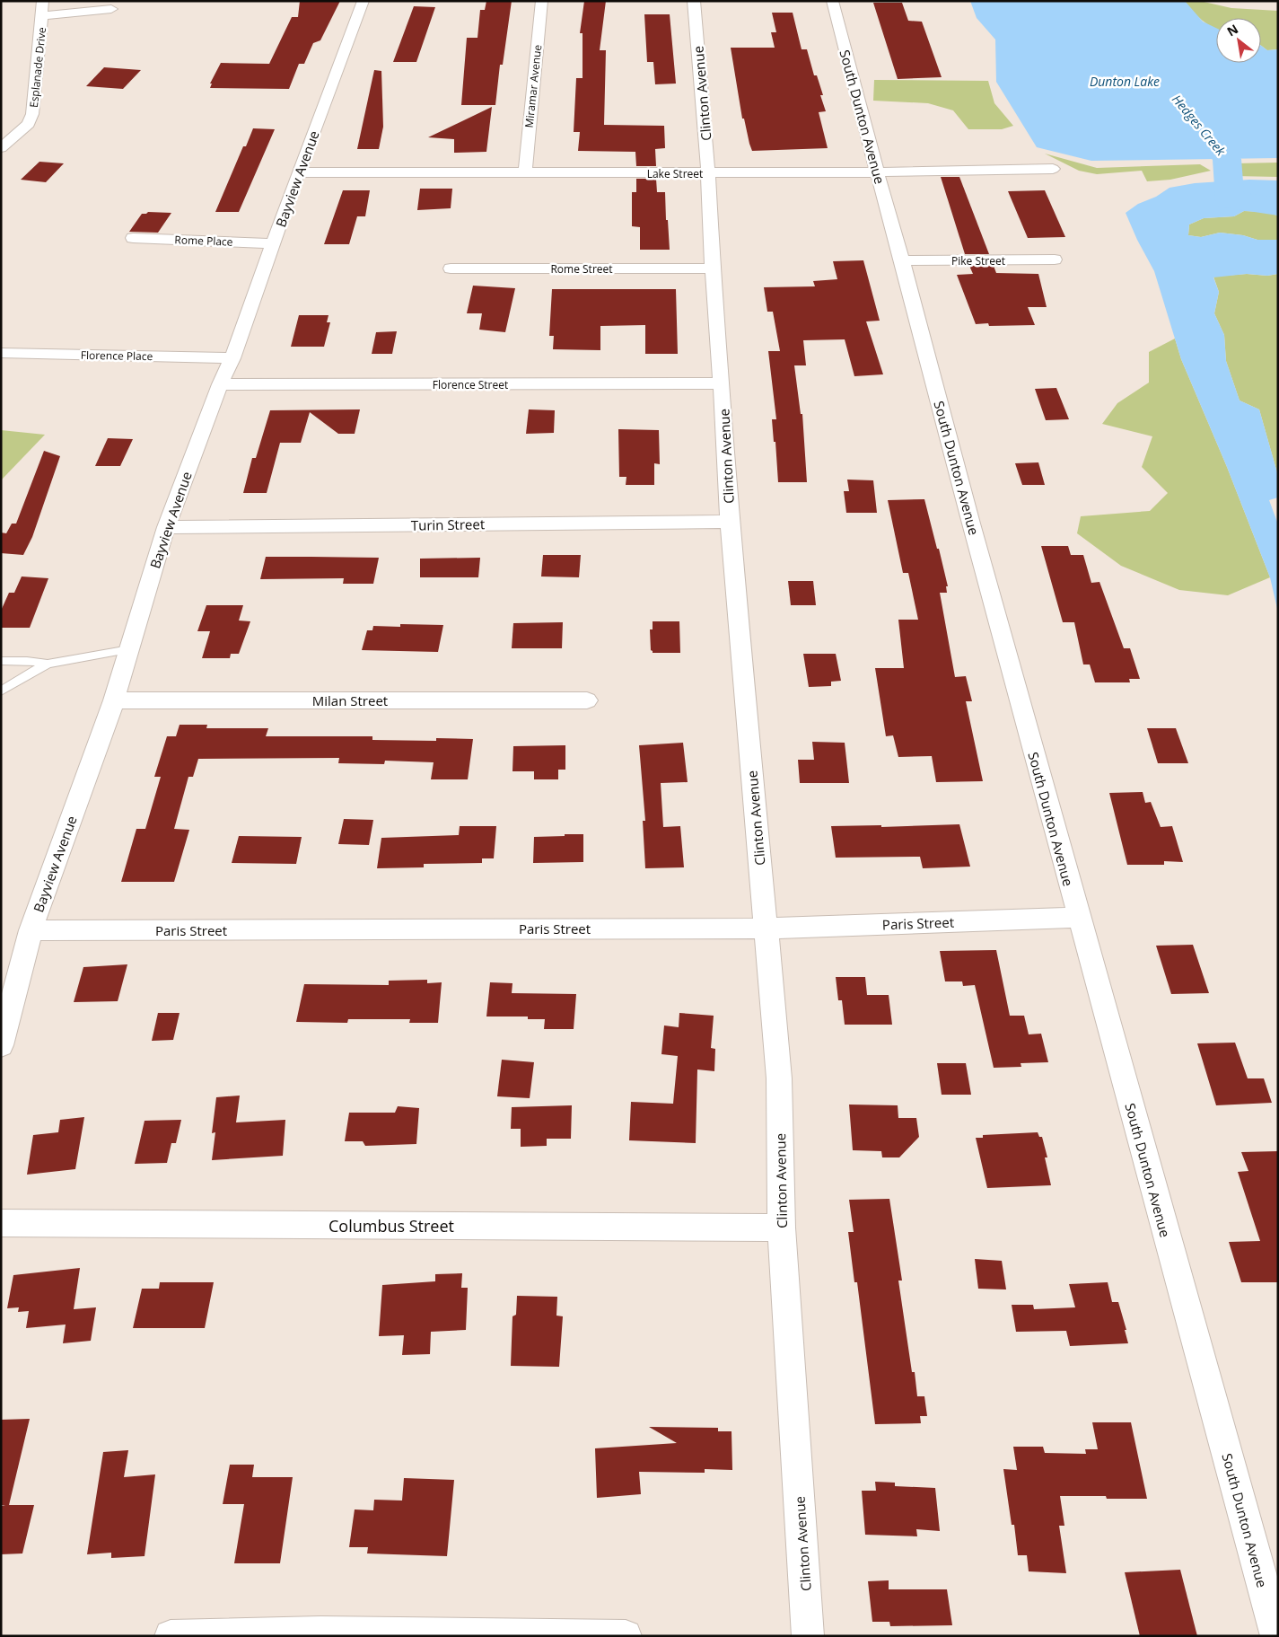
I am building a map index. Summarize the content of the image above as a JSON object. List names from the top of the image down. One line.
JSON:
{"streets":{"street":["Esplanade Drive","Miramar Avenue","Clinton Avenue","South Dunton Avenue","Lake Street","Bayview Avenue","Rome Place","Pike Street","Rome Street","Florence Place","Florence Street","Turin Street","Milan Street","Paris Street","Columbus Street"]},"crossings":[["Miramar Avenue","Lake Street"],["Clinton Avenue","Lake Street"],["Clinton Avenue","Rome Street"],["Clinton Avenue","Florence Street"],["Clinton Avenue","Turin Street"],["Clinton Avenue","Paris Street"],["Clinton Avenue","Columbus Street"],["South Dunton Avenue","Lake Street"],["South Dunton Avenue","Pike Street"],["South Dunton Avenue","Paris Street"],["Lake Street","Bayview Avenue"],["Bayview Avenue","Rome Place"],["Bayview Avenue","Florence Place"],["Bayview Avenue","Florence Street"],["Bayview Avenue","Turin Street"],["Bayview Avenue","Milan Street"],["Bayview Avenue","Paris Street"]],"water":["Dunton Lake","Hedges Creek"],"north":"top left"}
